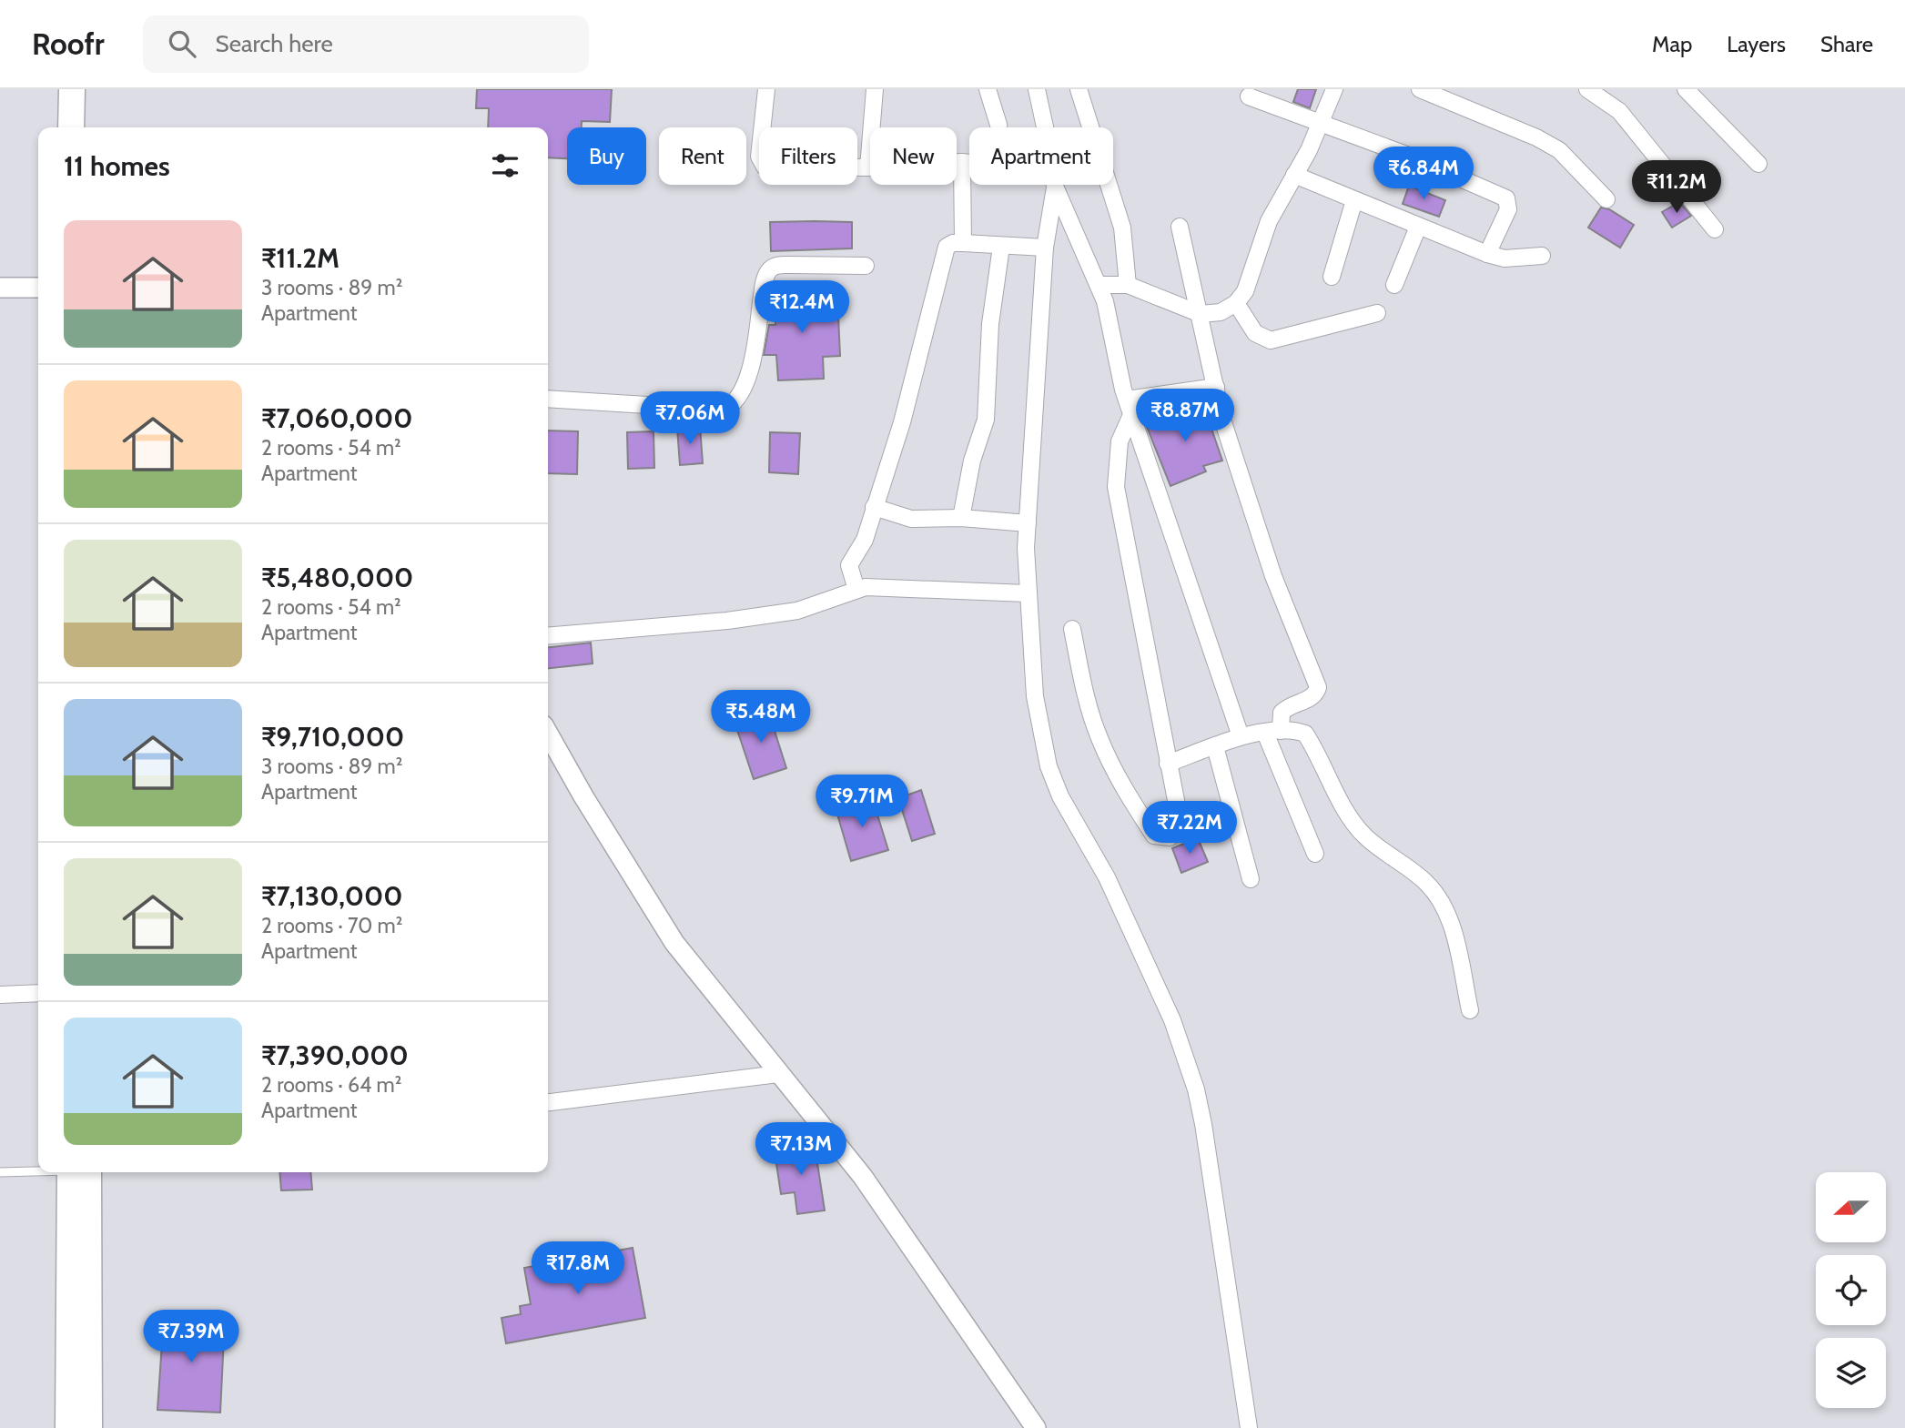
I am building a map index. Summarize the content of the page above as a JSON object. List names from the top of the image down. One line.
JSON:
{"north":"left","page":{"header":"Roofr","search":"Search here","nav":["Map","Layers","Share"],"chip":["Buy","Rent","Filters","New","Apartment"],"heading":"11 homes","price":["₹6.84M","₹11.2M","₹12.4M","₹8.87M","₹7.06M","₹5.48M","₹9.71M","₹7.22M","₹7.13M","₹17.8M","₹7.39M"],"list":[{"name":"₹11.2M","note":"3 rooms · 89 m² · Apartment"},{"name":"₹7,060,000","note":"2 rooms · 54 m² · Apartment"},{"name":"₹5,480,000","note":"2 rooms · 54 m² · Apartment"},{"name":"₹9,710,000","note":"3 rooms · 89 m² · Apartment"},{"name":"₹7,130,000","note":"2 rooms · 70 m² · Apartment"},{"name":"₹7,390,000","note":"2 rooms · 64 m² · Apartment"}]}}
